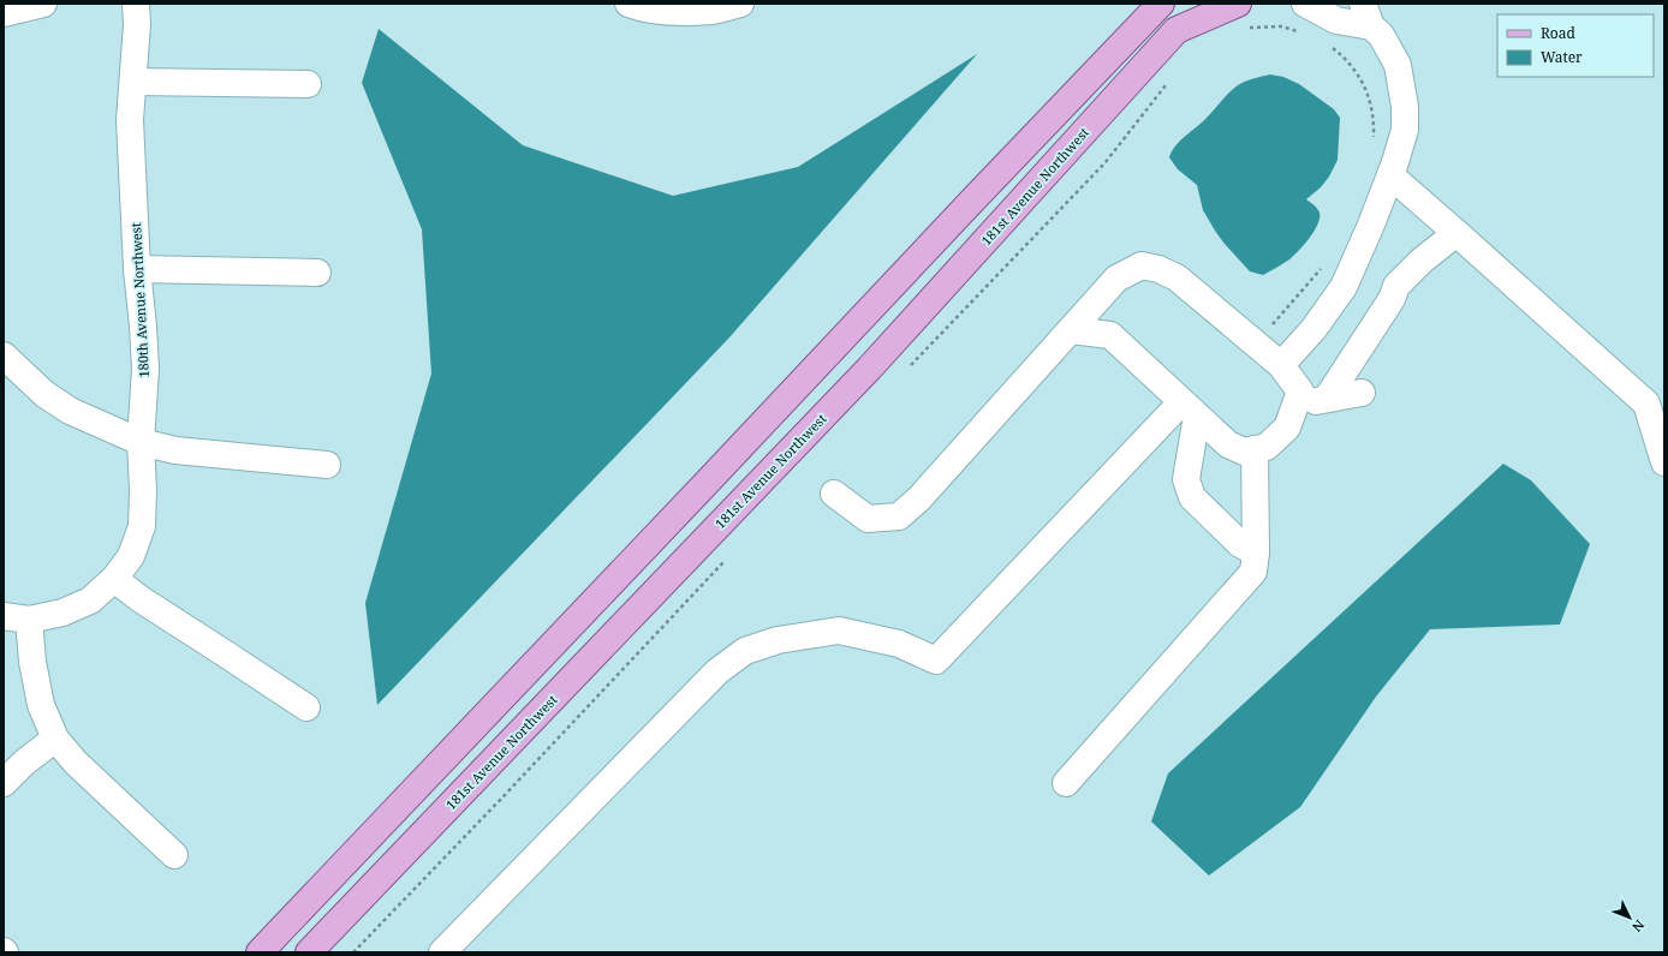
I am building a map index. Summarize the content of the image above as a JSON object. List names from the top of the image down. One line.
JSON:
{"streets":{"main road":["181st Avenue Northwest"],"street":["180th Avenue Northwest"]},"legend":["Road","Water"],"north":"bottom right"}
